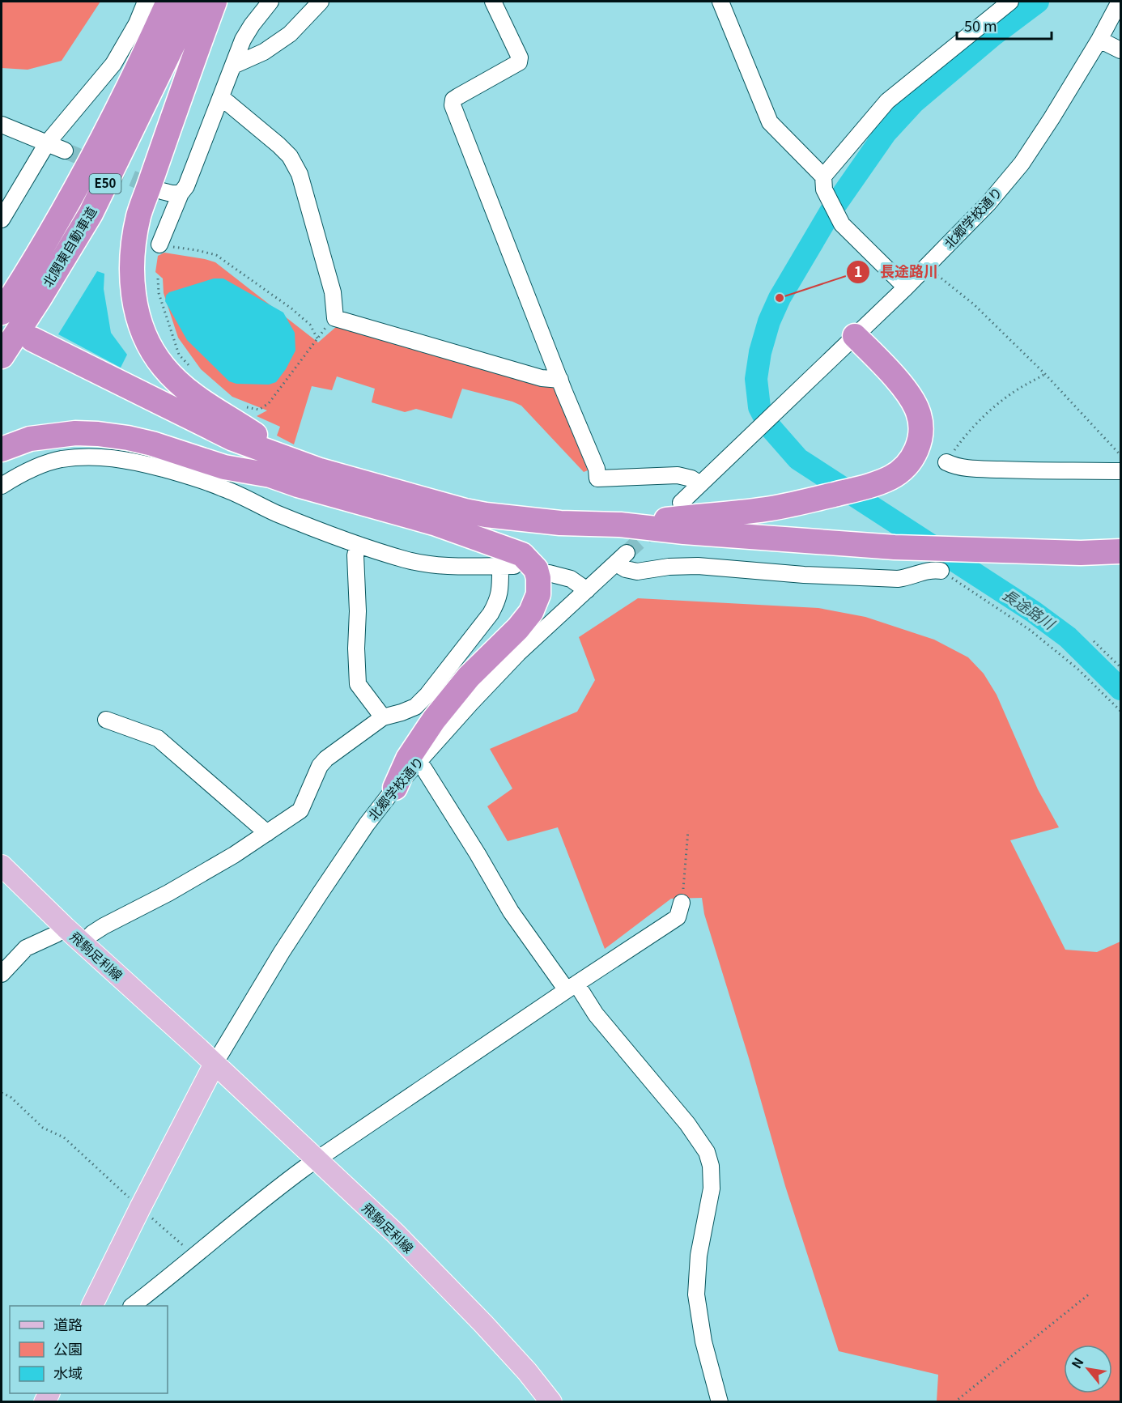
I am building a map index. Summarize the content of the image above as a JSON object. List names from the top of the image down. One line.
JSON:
{"streets":{"highway":["E50","北関東自動車道"],"main road":["飛駒足利線"],"street":["北郷学校通り"]},"crossings":[["北郷学校通り","飛駒足利線"]],"water":["長途路川"],"places":["長途路川"],"legend":["道路","公園","水域"],"scale_bar":"50 m","north":"top left"}
